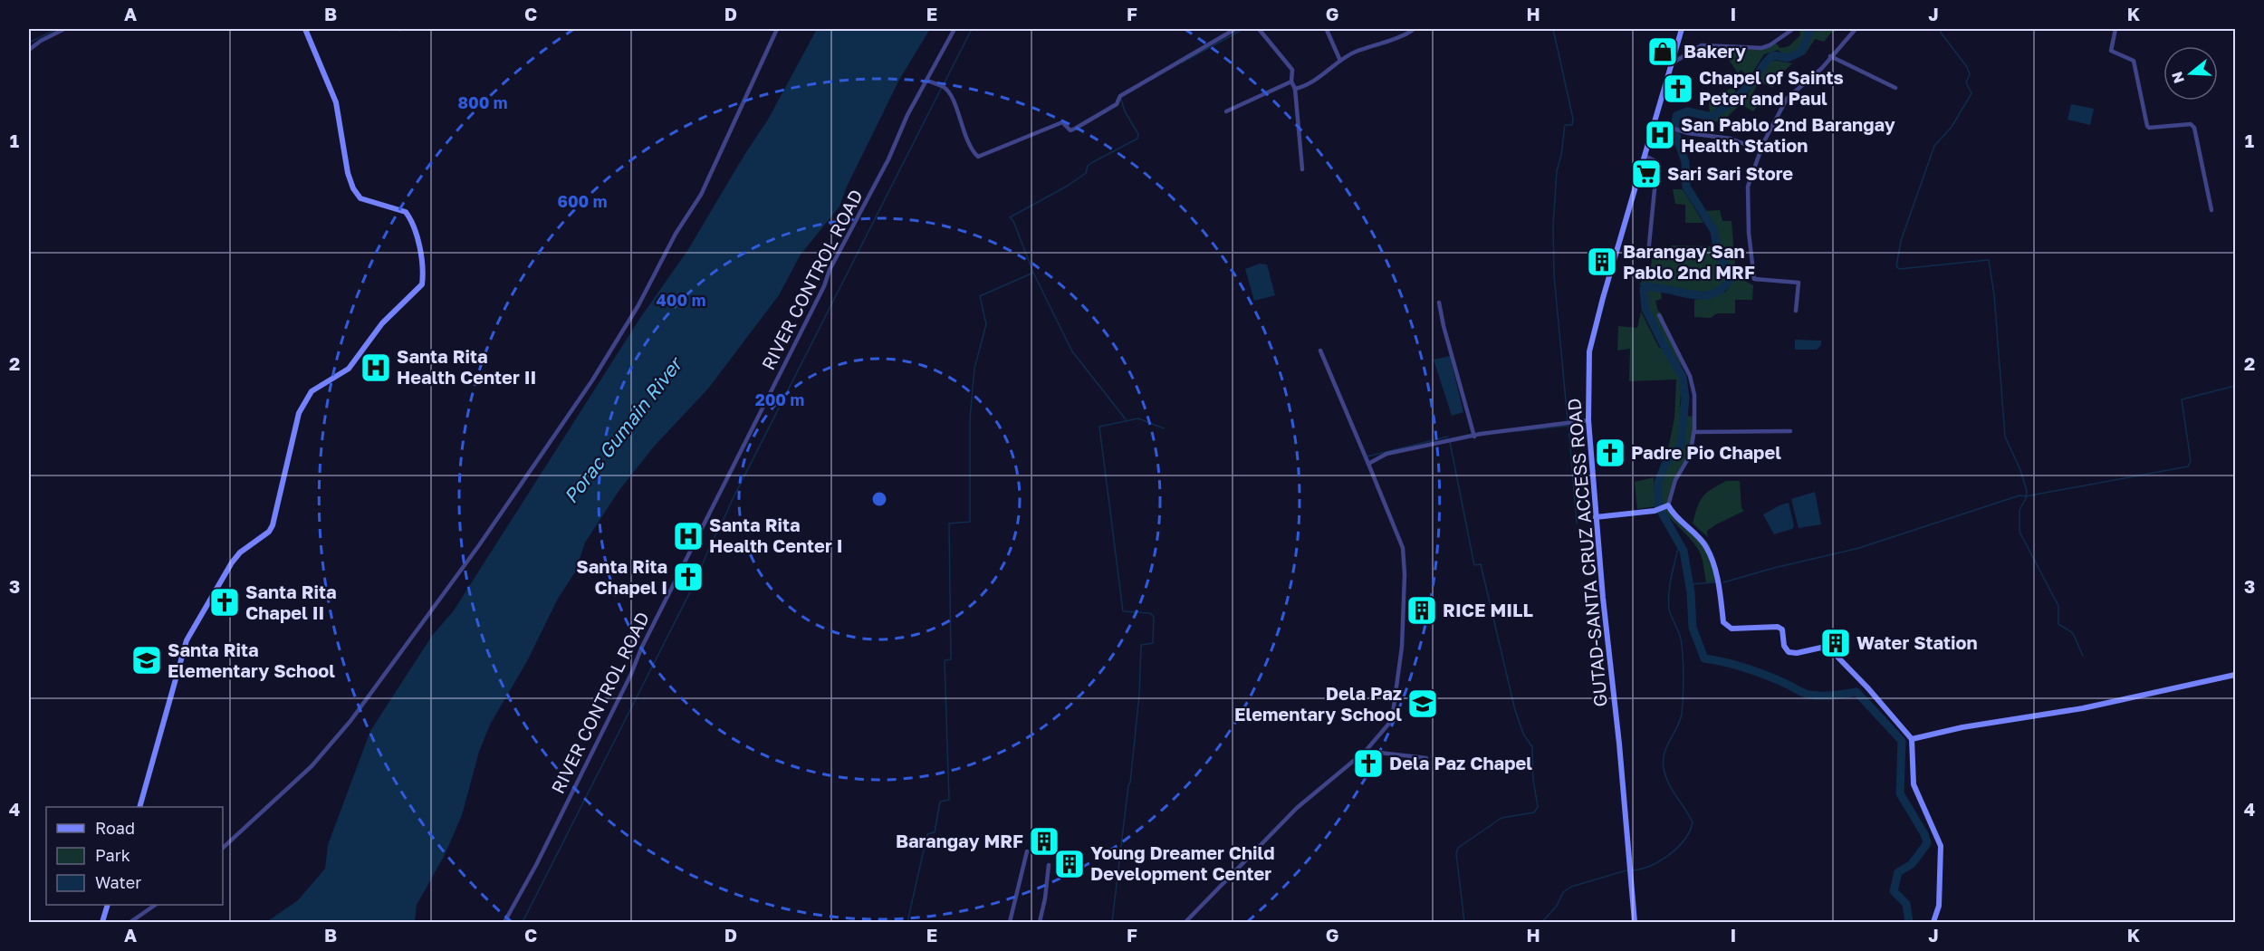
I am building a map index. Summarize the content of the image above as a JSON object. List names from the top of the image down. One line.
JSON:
{"streets":{"street":["RIVER CONTROL ROAD","GUTAD-SANTA CRUZ ACCESS ROAD"]},"water":["Porac Gumain River"],"places":{"shop":["Bakery"],"church":["Chapel of Saints Peter and Paul","Padre Pio Chapel","Santa Rita Chapel I","Santa Rita Chapel II","Dela Paz Chapel"],"hospital":["San Pablo 2nd Barangay Health Station","Santa Rita Health Center II","Santa Rita Health Center I"],"supermarket":["Sari Sari Store"],"building":["Barangay San Pablo 2nd MRF","RICE MILL","Water Station","Barangay MRF","Young Dreamer Child Development Center"],"school or university":["Santa Rita Elementary School","Dela Paz Elementary School"]},"legend":["Road","Park","Water"],"north":"left","grid":{"columns":["A","B","C","D","E","F","G","H","I","J","K"],"rows":["1","2","3","4"]},"rings":["800 m","600 m","400 m","200 m"]}
